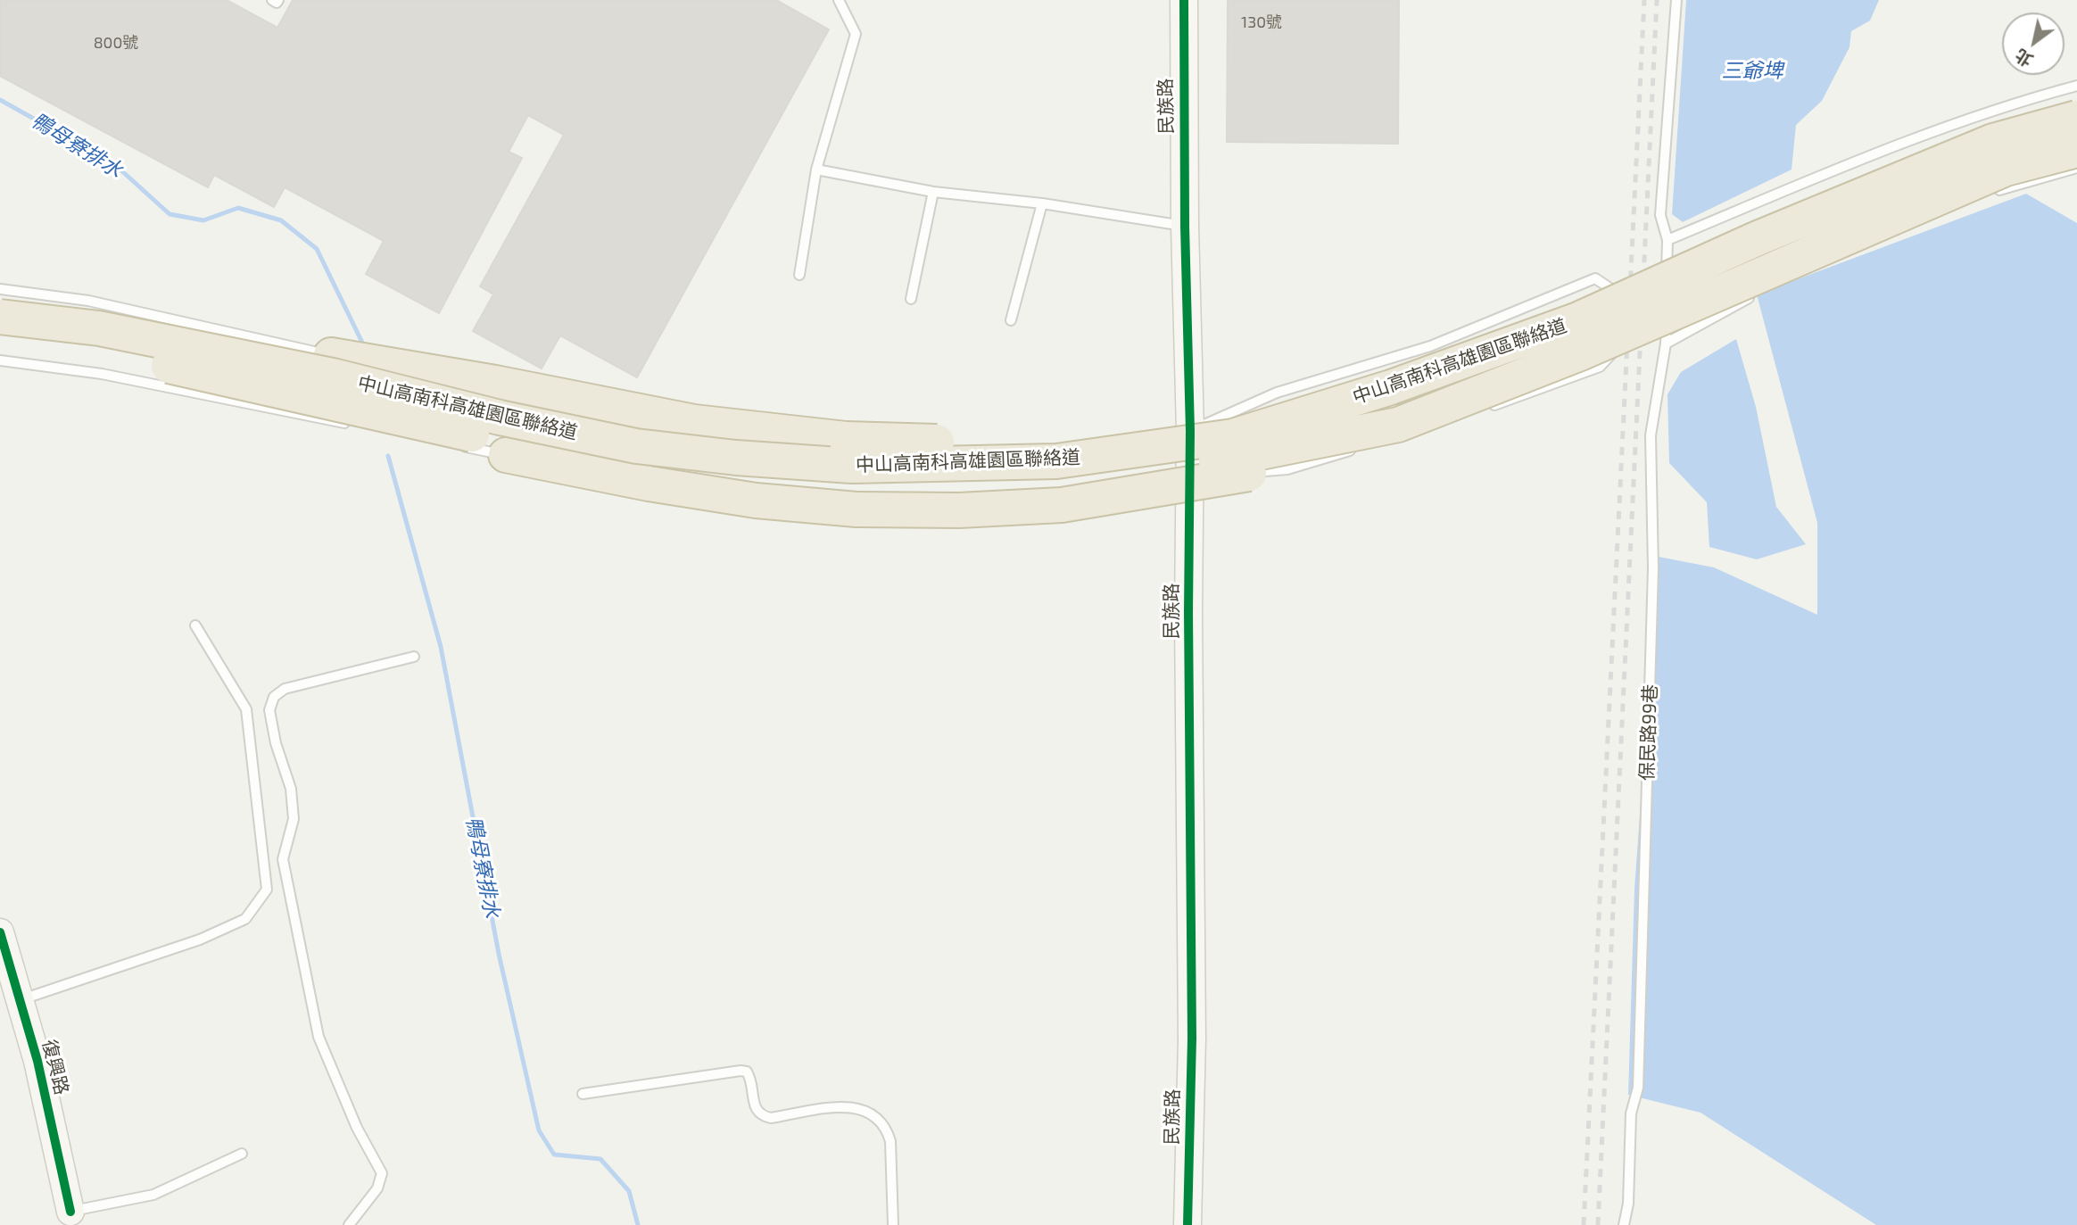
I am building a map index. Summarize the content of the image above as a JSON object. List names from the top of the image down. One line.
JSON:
{"streets":{"highway":["中山高南科高雄園區聯絡道"],"street":["民族路","復興路"],"lane":["保民路99巷"]},"water":["三爺埤","鴨母寮排水"],"house_numbers":["130號","800號"],"north":"bottom left"}
